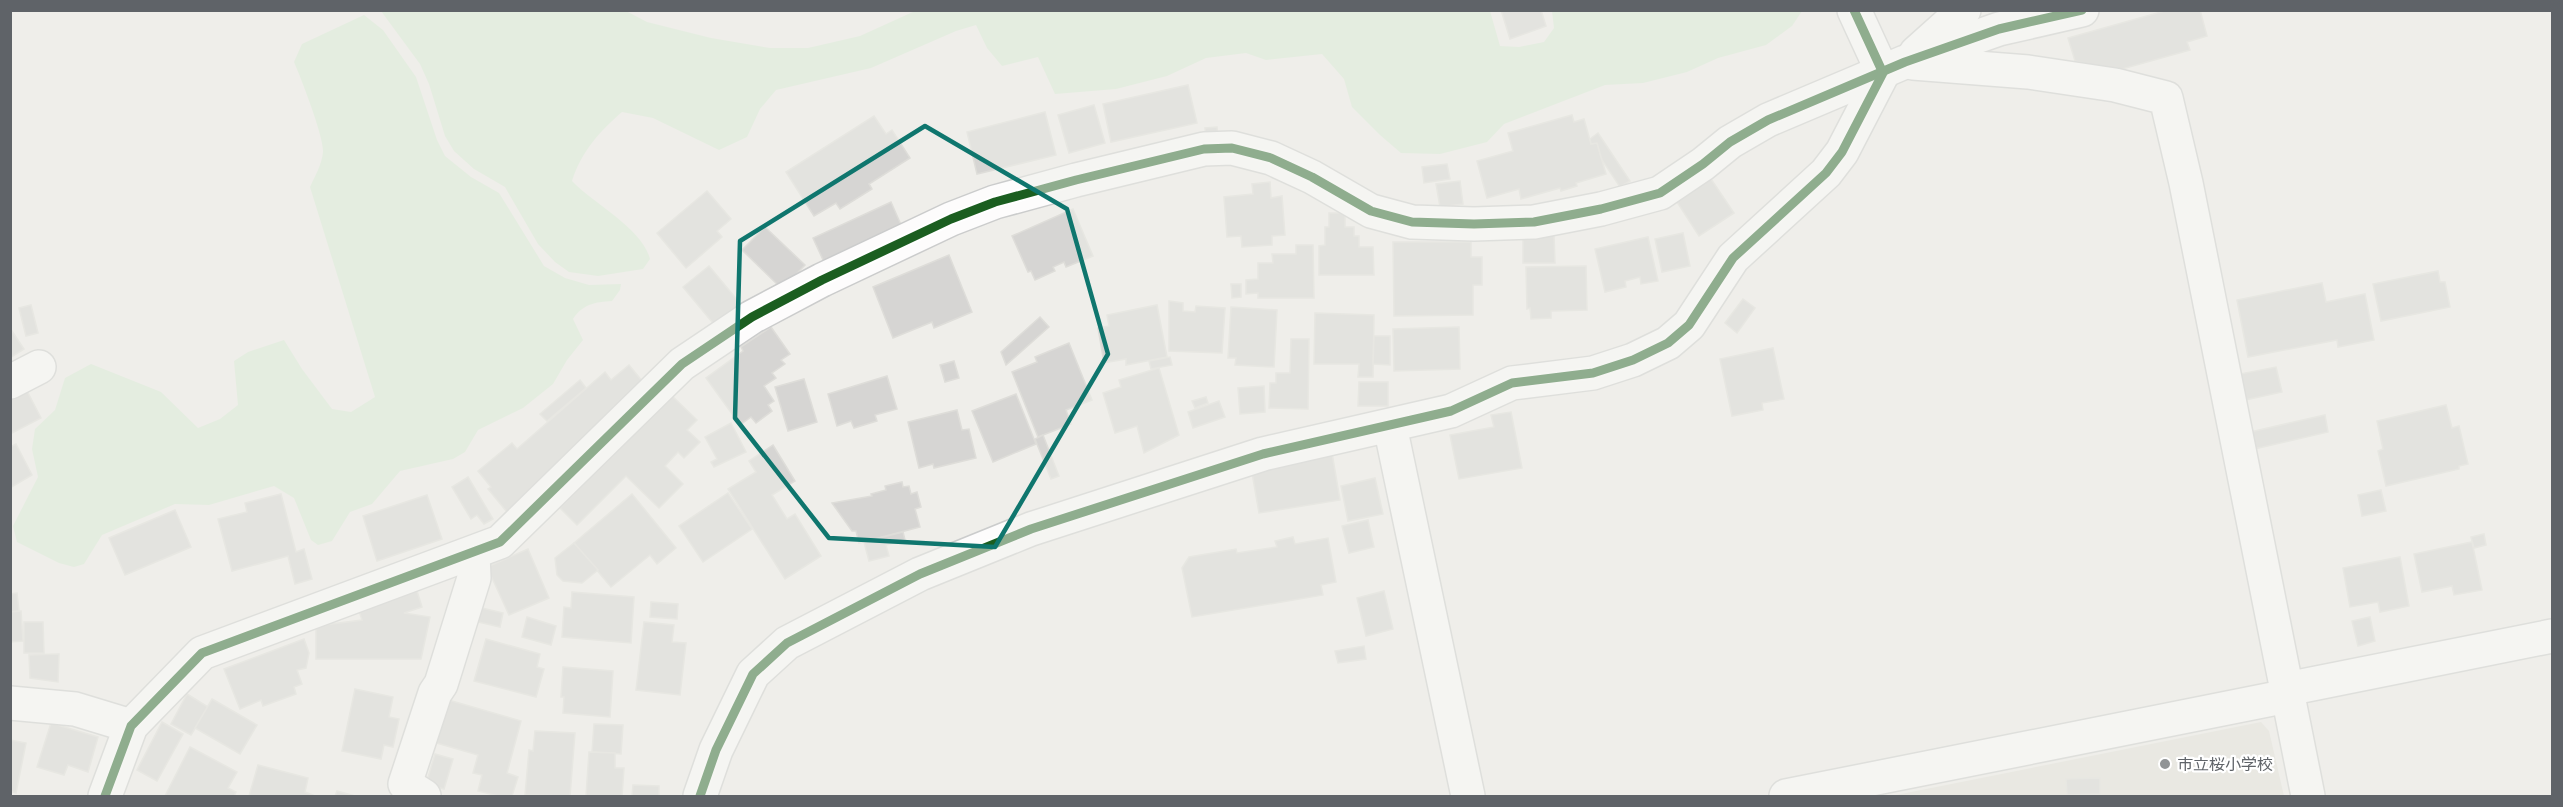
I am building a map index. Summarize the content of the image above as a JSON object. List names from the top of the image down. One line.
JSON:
{"places":["市立桜小学校"]}
